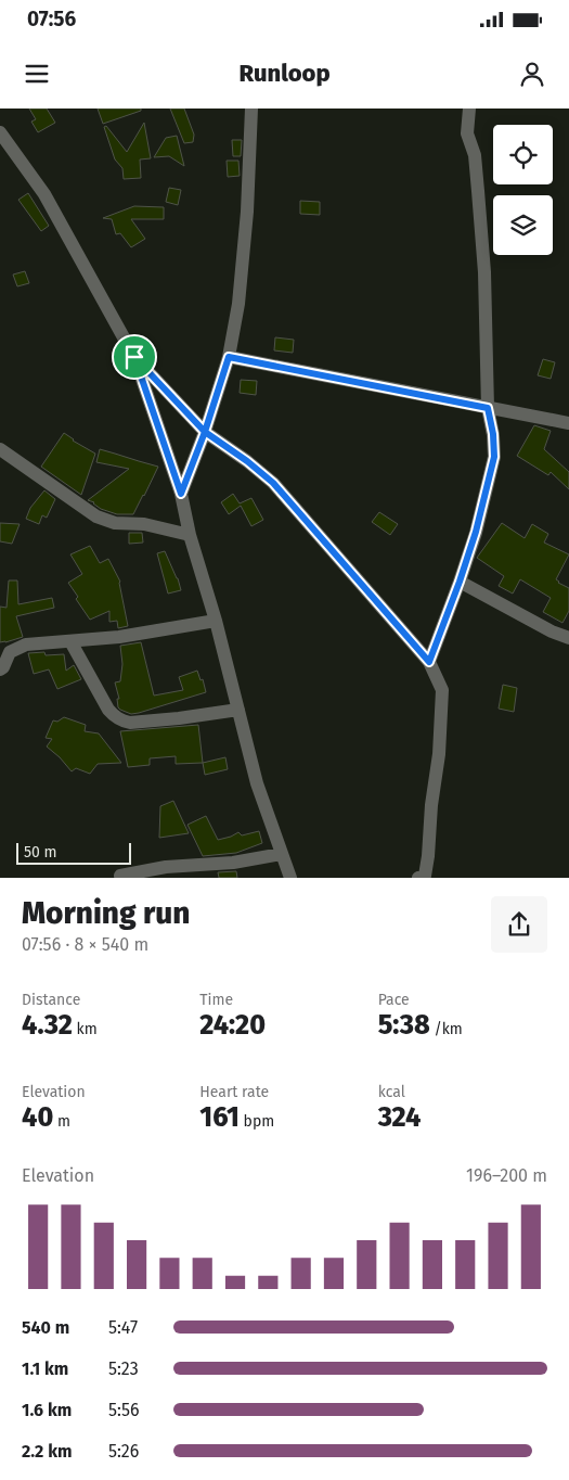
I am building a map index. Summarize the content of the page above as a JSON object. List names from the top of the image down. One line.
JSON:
{"scale_bar":"50 m","page":{"status":"07:56","header":"Runloop","scale":"50 m","heading":["Morning run","07:56 · 8 × 540 m"],"stats":[["Distance","4.32 km"],["Time","24:20"],["Pace","5:38 /km"],["Elevation","40 m"],["Heart rate","161 bpm"],["kcal","324"]],"chart":["Elevation","196–200 m"],"list":[{"name":"540 m","note":"5:47"},{"name":"1.1 km","note":"5:23"},{"name":"1.6 km","note":"5:56"},{"name":"2.2 km","note":"5:26"}]}}
